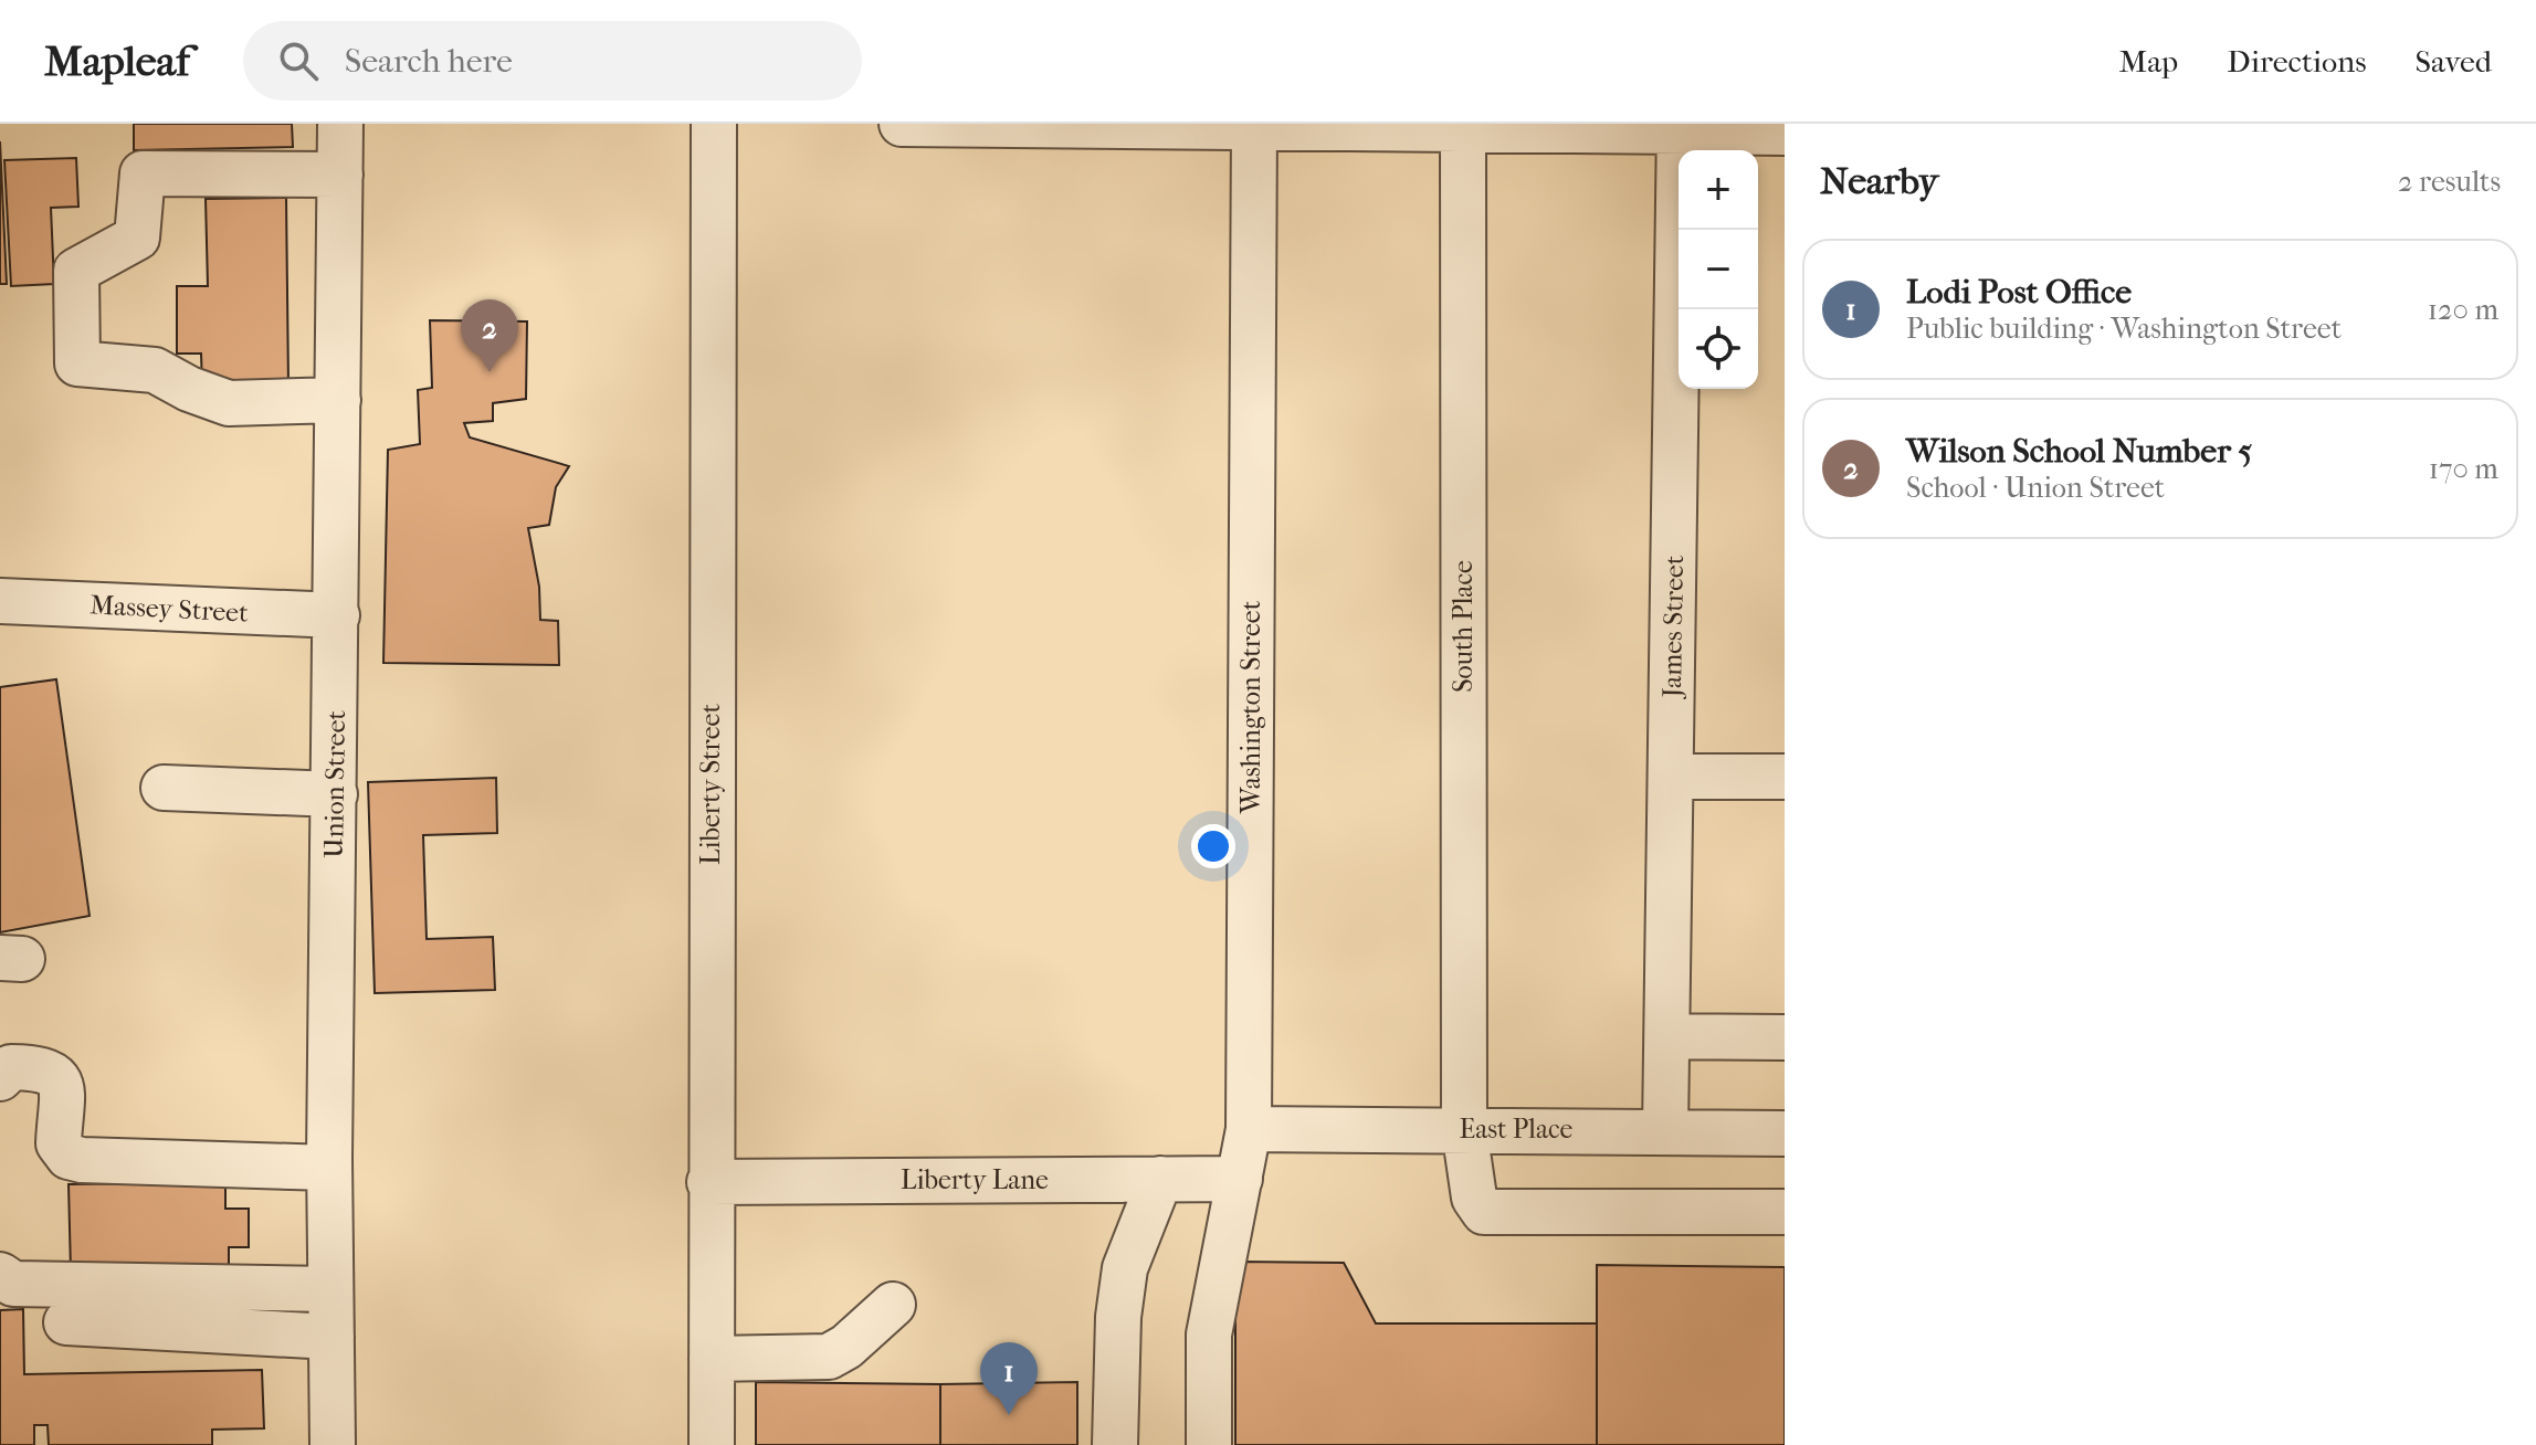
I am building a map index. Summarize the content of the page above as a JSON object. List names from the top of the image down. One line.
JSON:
{"streets":{"street":["Massey Street","South Place","James Street","Washington Street","Union Street","Liberty Street","East Place","Liberty Lane"]},"crossings":[["Massey Street","Union Street"],["South Place","East Place"],["James Street","East Place"],["Washington Street","East Place"],["Washington Street","Liberty Lane"],["Liberty Street","Liberty Lane"]],"page":{"header":"Mapleaf","search":"Search here","nav":["Map","Directions","Saved"],"heading":["Nearby","2 results"],"map_buttons":["+","−"],"list":[{"mark":"1","name":"Lodi Post Office","note":"Public building · Washington Street","value":"120 m"},{"mark":"2","name":"Wilson School Number 5","note":"School · Union Street","value":"170 m"}],"pins":["2","1"]}}
